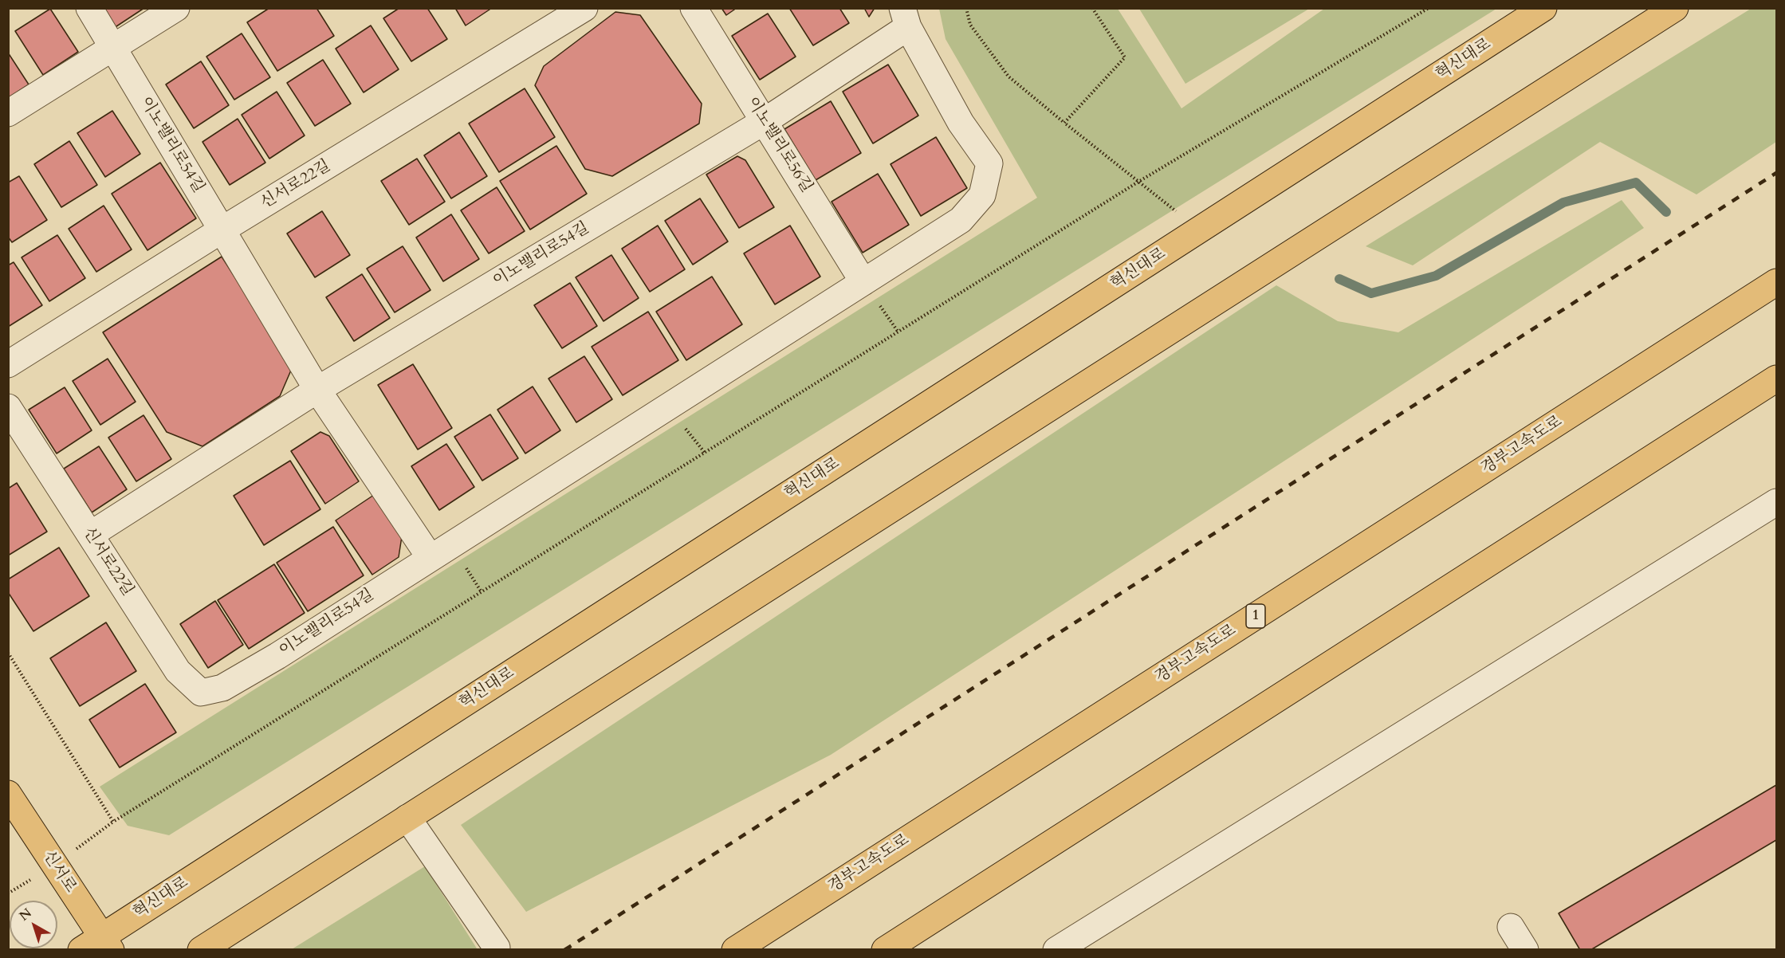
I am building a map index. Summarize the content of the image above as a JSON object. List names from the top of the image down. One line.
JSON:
{"streets":{"main road":["혁신대로","경부고속도로","1","신서로"],"street":["이노밸리로54길","이노밸리로56길","신서로22길"]},"crossings":[["혁신대로","신서로"],["이노밸리로54길","이노밸리로56길"],["이노밸리로54길","신서로22길"]],"north":"top left"}
